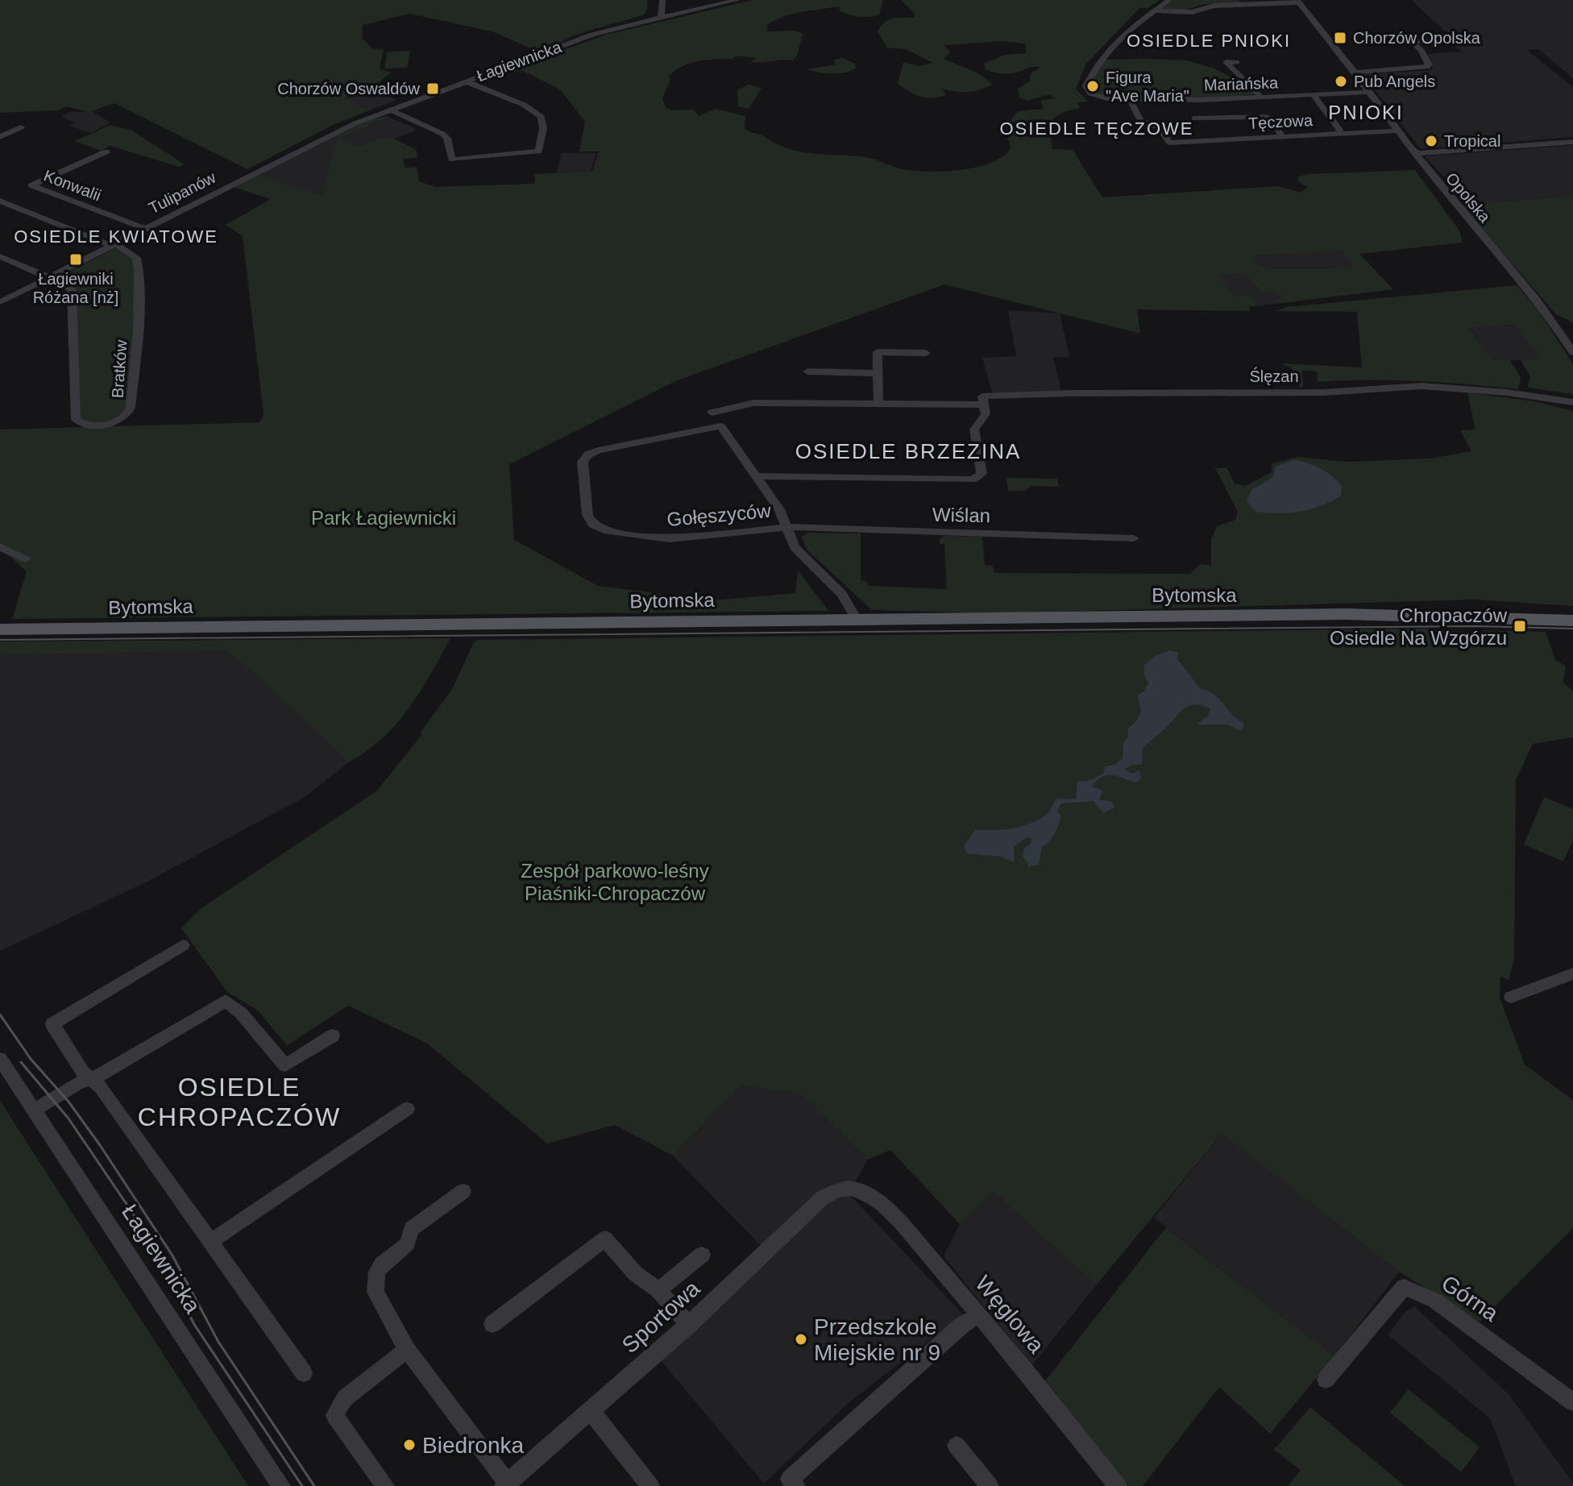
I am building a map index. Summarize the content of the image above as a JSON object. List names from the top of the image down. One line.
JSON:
{"streets":{"main road":["Bytomska"],"street":["Łagiewnicka","Mariańska","Tęczowa","Konwalii","Tulipanów","Opolska","Bratków","Ślęzan","Gołęszyców","Wiślan","Górna","Węglowa","Sportowa"]},"crossings":[["Łagiewnicka","Tulipanów"],["Mariańska","Tęczowa"],["Mariańska","Opolska"],["Tęczowa","Opolska"],["Konwalii","Tulipanów"],["Tulipanów","Bratków"],["Gołęszyców","Wiślan"],["Węglowa","Sportowa"]],"districts":["OSIEDLE PNIOKI","PNIOKI","OSIEDLE TĘCZOWE","OSIEDLE KWIATOWE","OSIEDLE BRZEZINA","OSIEDLE CHROPACZÓW"],"parks":["Park Łagiewnicki","Zespół parkowo-leśny Piaśniki-Chropaczów"],"places":{"transit":["Chorzów Opolska","Chorzów Oswaldów","Łagiewniki Różana [nż]","Chropaczów Osiedle Na Wzgórzu"],"other":["Pub Angels","Figura \"Ave Maria\"","Tropical","Przedszkole Miejskie nr 9","Biedronka"]}}
